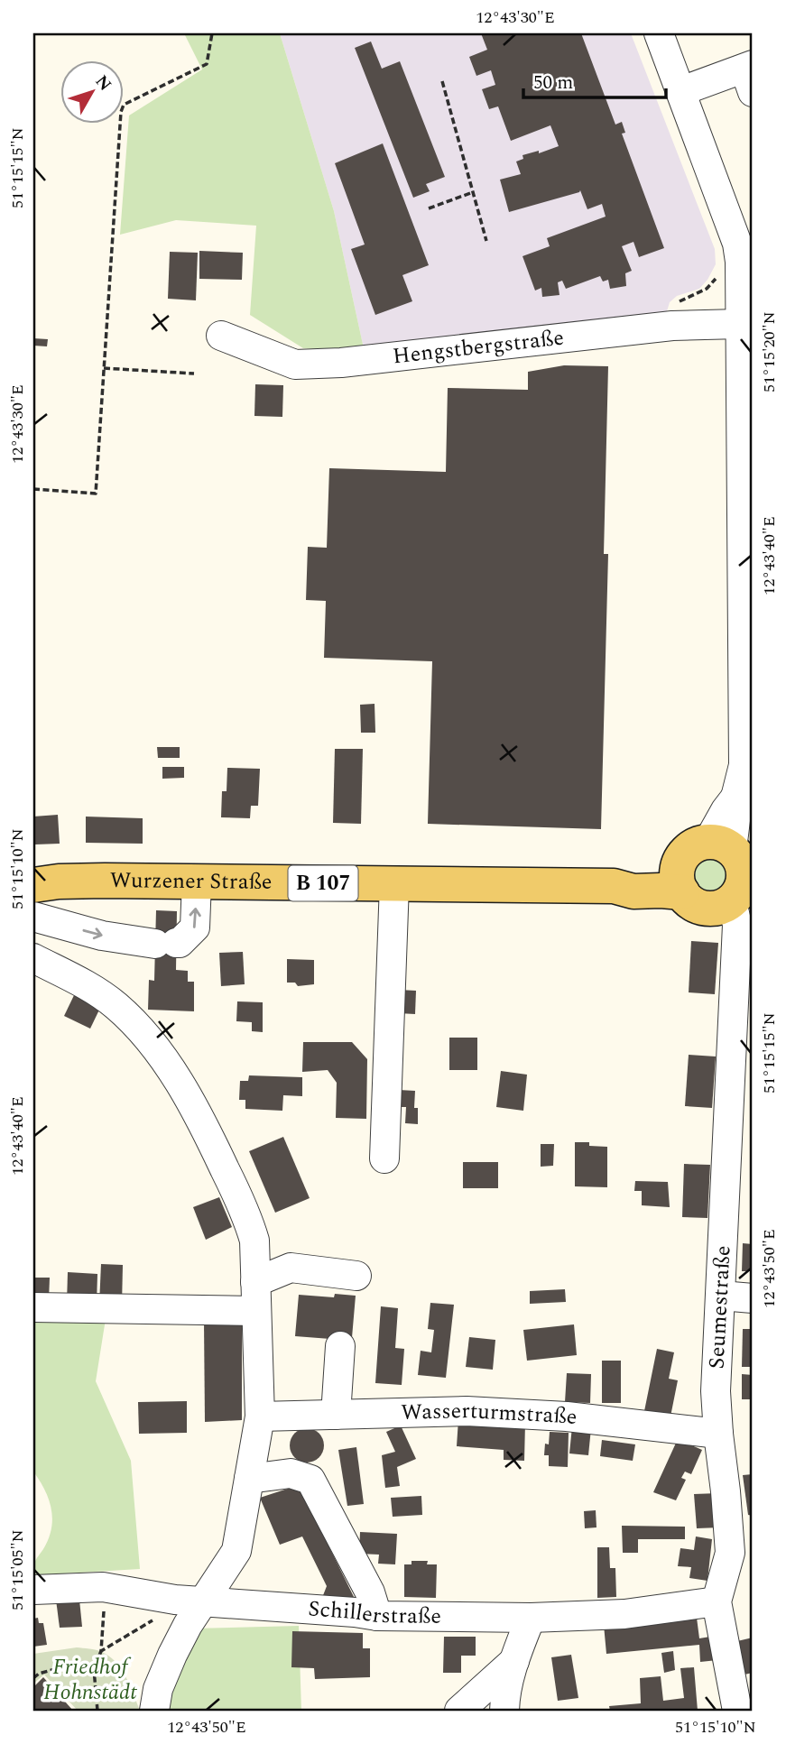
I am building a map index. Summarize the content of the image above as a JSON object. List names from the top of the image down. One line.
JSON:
{"streets":{"main road":["Wurzener Straße","B 107"],"street":["Hengstbergstraße","Seumestraße","Wasserturmstraße","Schillerstraße"]},"crossings":[["Wurzener Straße","Seumestraße"],["Seumestraße","Wasserturmstraße"],["Seumestraße","Schillerstraße"]],"parks":["Friedhof Hohnstädt"],"scale_bar":"50 m","north":"top right","coordinates":["12°43'30\"E","51°15'15\"N","51°15'20\"N","12°43'40\"E","51°15'10\"N","12°43'50\"E","51°15'05\"N"]}
